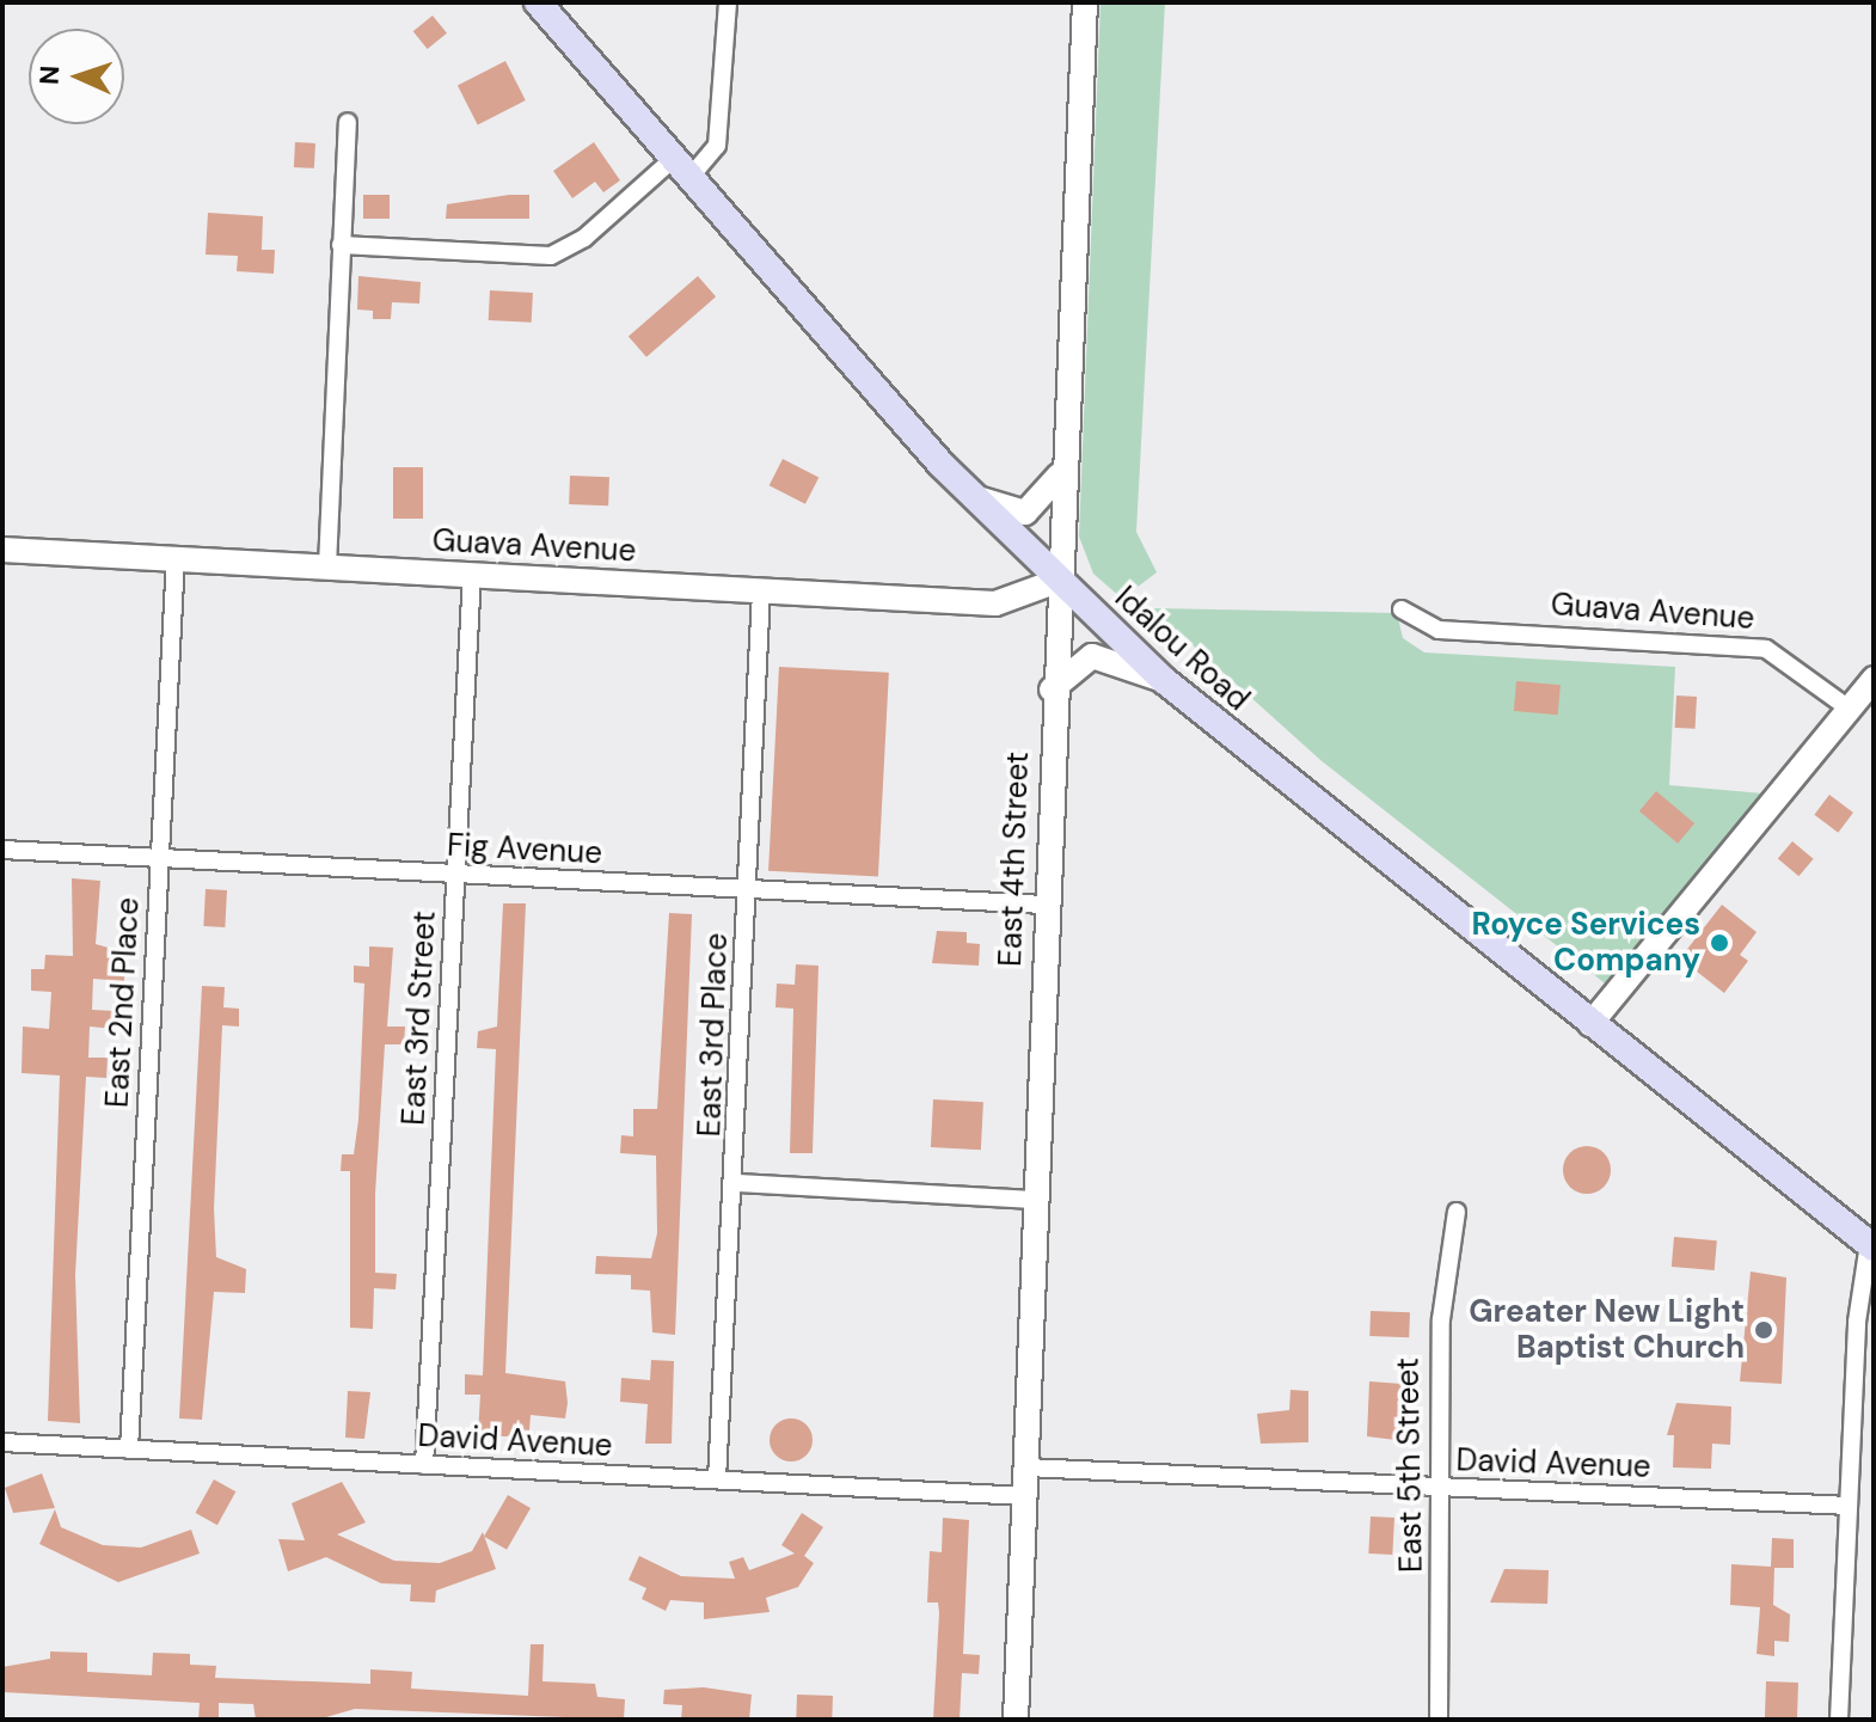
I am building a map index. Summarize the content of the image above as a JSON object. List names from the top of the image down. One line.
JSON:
{"streets":{"main road":["Idalou Road"],"street":["Guava Avenue","Fig Avenue","East 4th Street","East 2nd Place","East 3rd Street","East 3rd Place","David Avenue","East 5th Street"]},"crossings":[["Guava Avenue","Idalou Road"],["Guava Avenue","East 4th Street"],["Guava Avenue","East 2nd Place"],["Guava Avenue","East 3rd Street"],["Guava Avenue","East 3rd Place"],["Idalou Road","East 4th Street"],["Fig Avenue","East 4th Street"],["Fig Avenue","East 2nd Place"],["Fig Avenue","East 3rd Street"],["Fig Avenue","East 3rd Place"],["East 4th Street","David Avenue"],["East 2nd Place","David Avenue"],["East 3rd Street","David Avenue"],["East 3rd Place","David Avenue"],["David Avenue","East 5th Street"]],"places":["Royce Services Company","Greater New Light Baptist Church"],"north":"left"}
